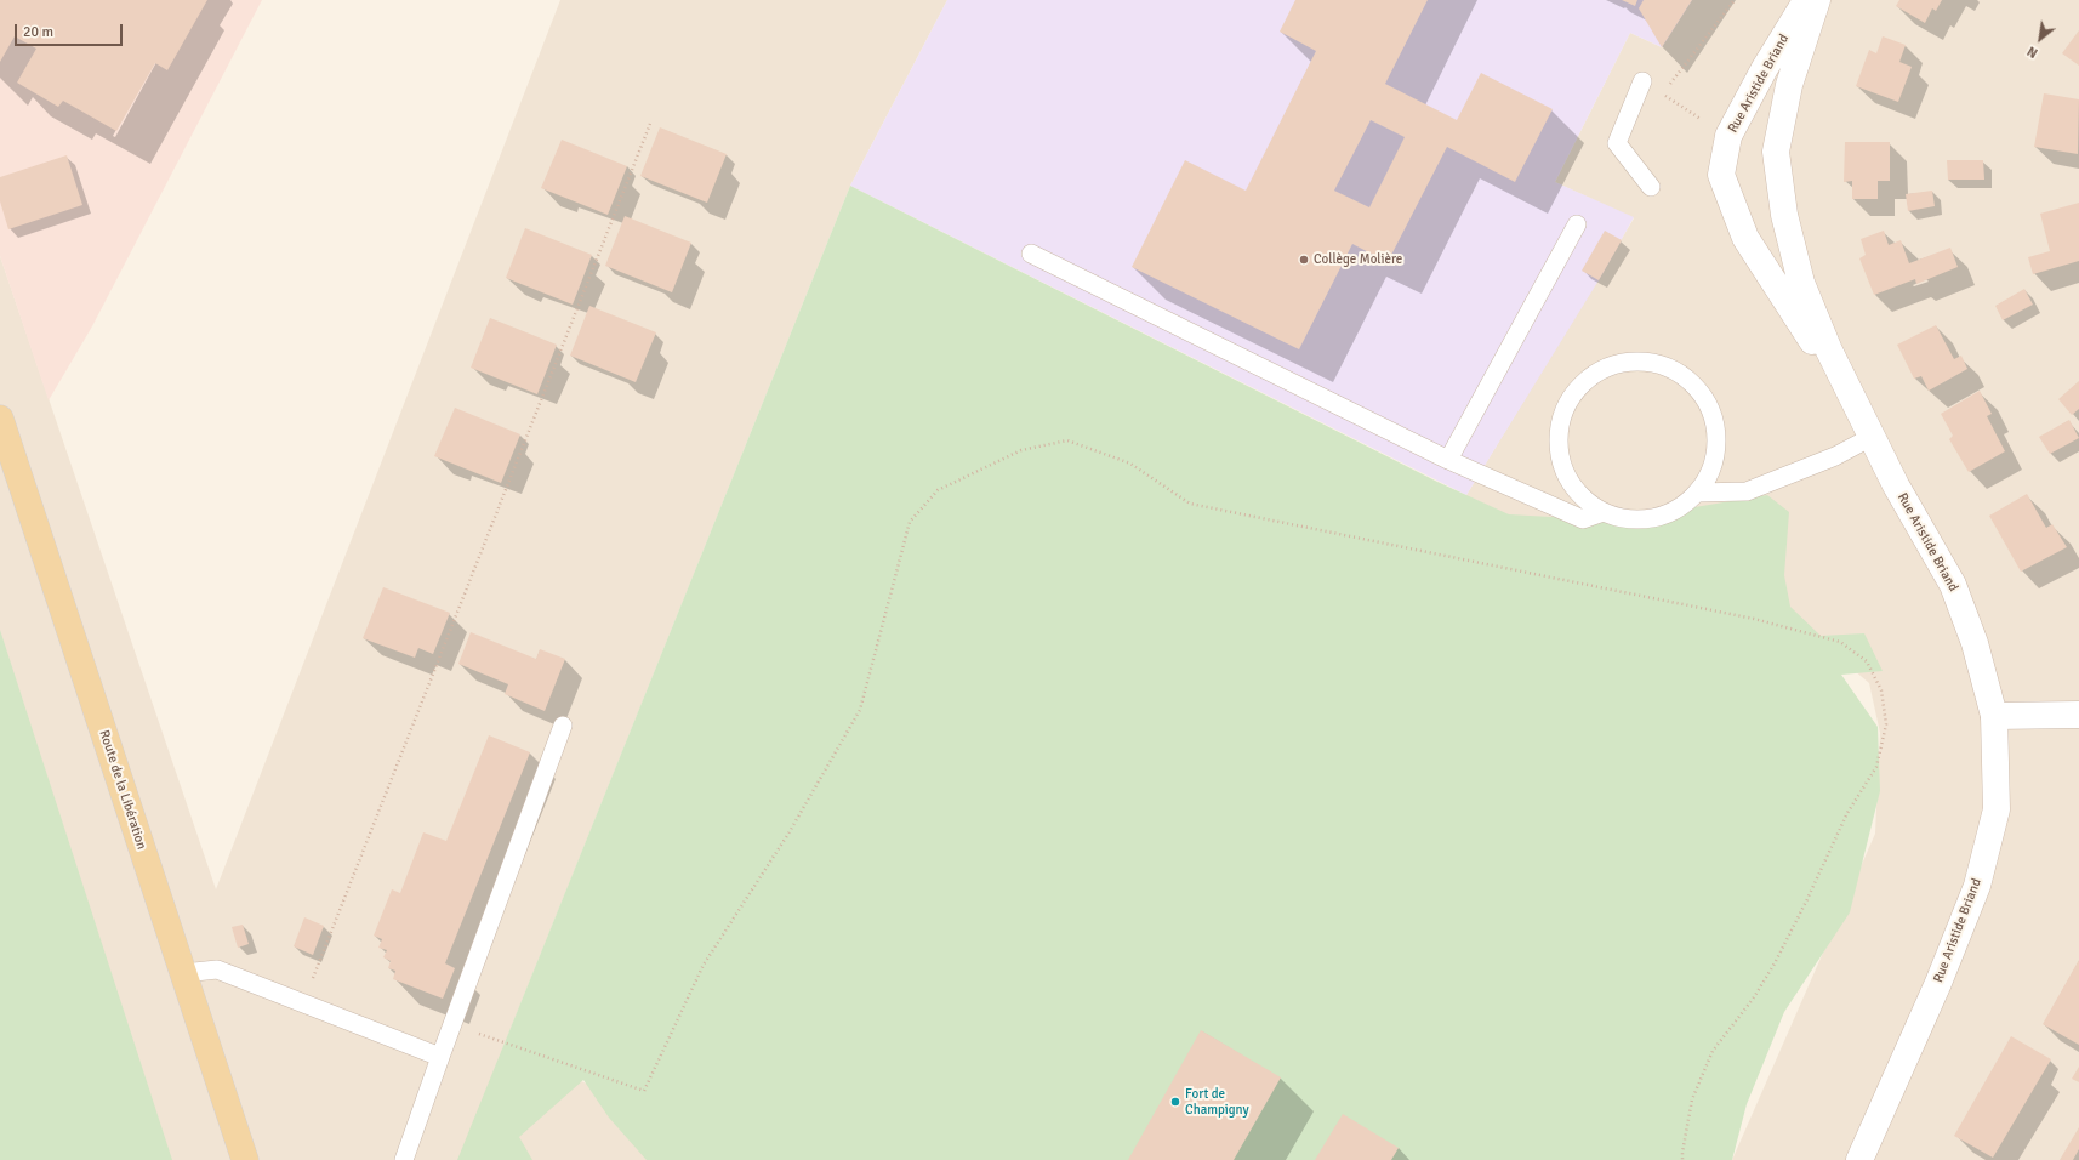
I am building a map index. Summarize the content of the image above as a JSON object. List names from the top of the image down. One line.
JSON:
{"streets":{"main road":["Route de la Libération"],"street":["Rue Aristide Briand"]},"places":["Collège Molière","Fort de Champigny"],"scale_bar":"20 m","north":"bottom left"}
